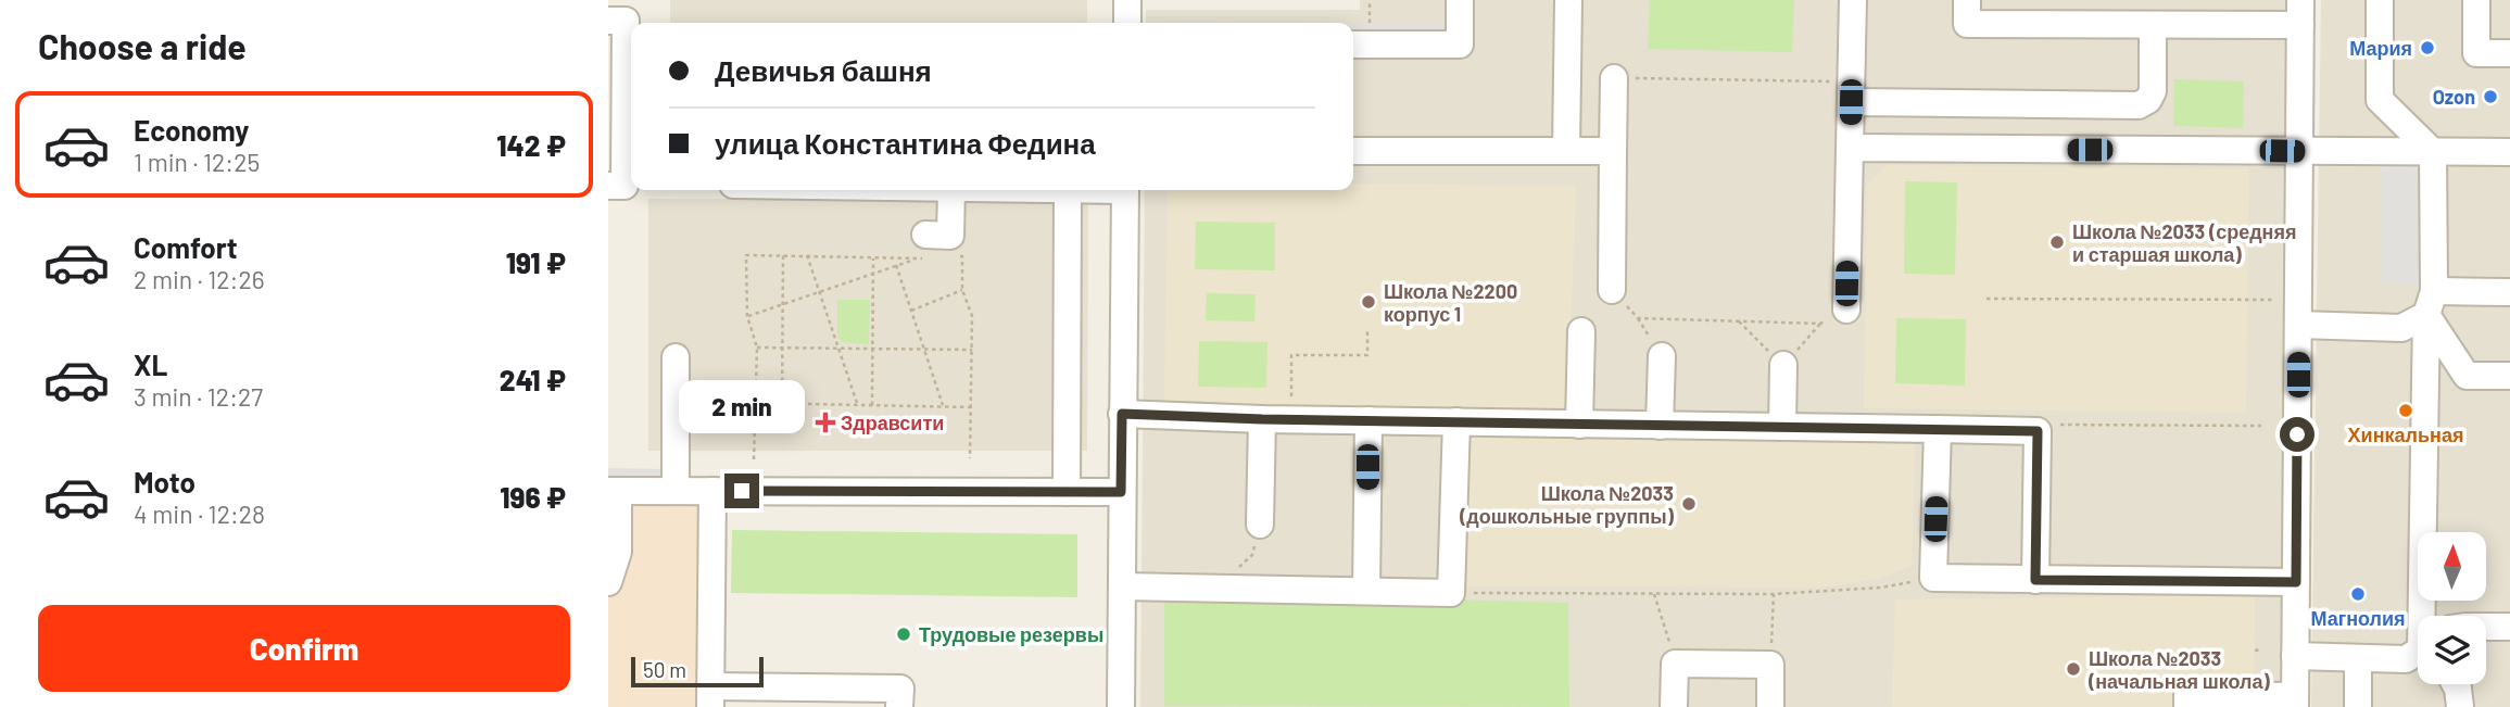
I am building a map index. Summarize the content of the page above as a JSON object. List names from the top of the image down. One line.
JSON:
{"places":{"other":["Мария","Ozon","Школа №2033 (средняя и старшая школа)","Школа №2200 корпус 1","Хинкальная","Школа №2033 (дошкольные группы)","Магнолия","Трудовые резервы","Школа №2033 (начальная школа)"],"health":["Здравсити"]},"scale_bar":"50 m","north":"top","page":{"heading":"Choose a ride","banner":["Девичья башня","улица Константина Федина"],"list":[{"name":"Economy","note":"1 min · 12:25","value":"142 ₽"},{"name":"Comfort","note":"2 min · 12:26","value":"191 ₽"},{"name":"XL","note":"3 min · 12:27","value":"241 ₽"},{"name":"Moto","note":"4 min · 12:28","value":"196 ₽"}],"bubble":"2 min","buttons":"Confirm","scale":"50 m"}}
